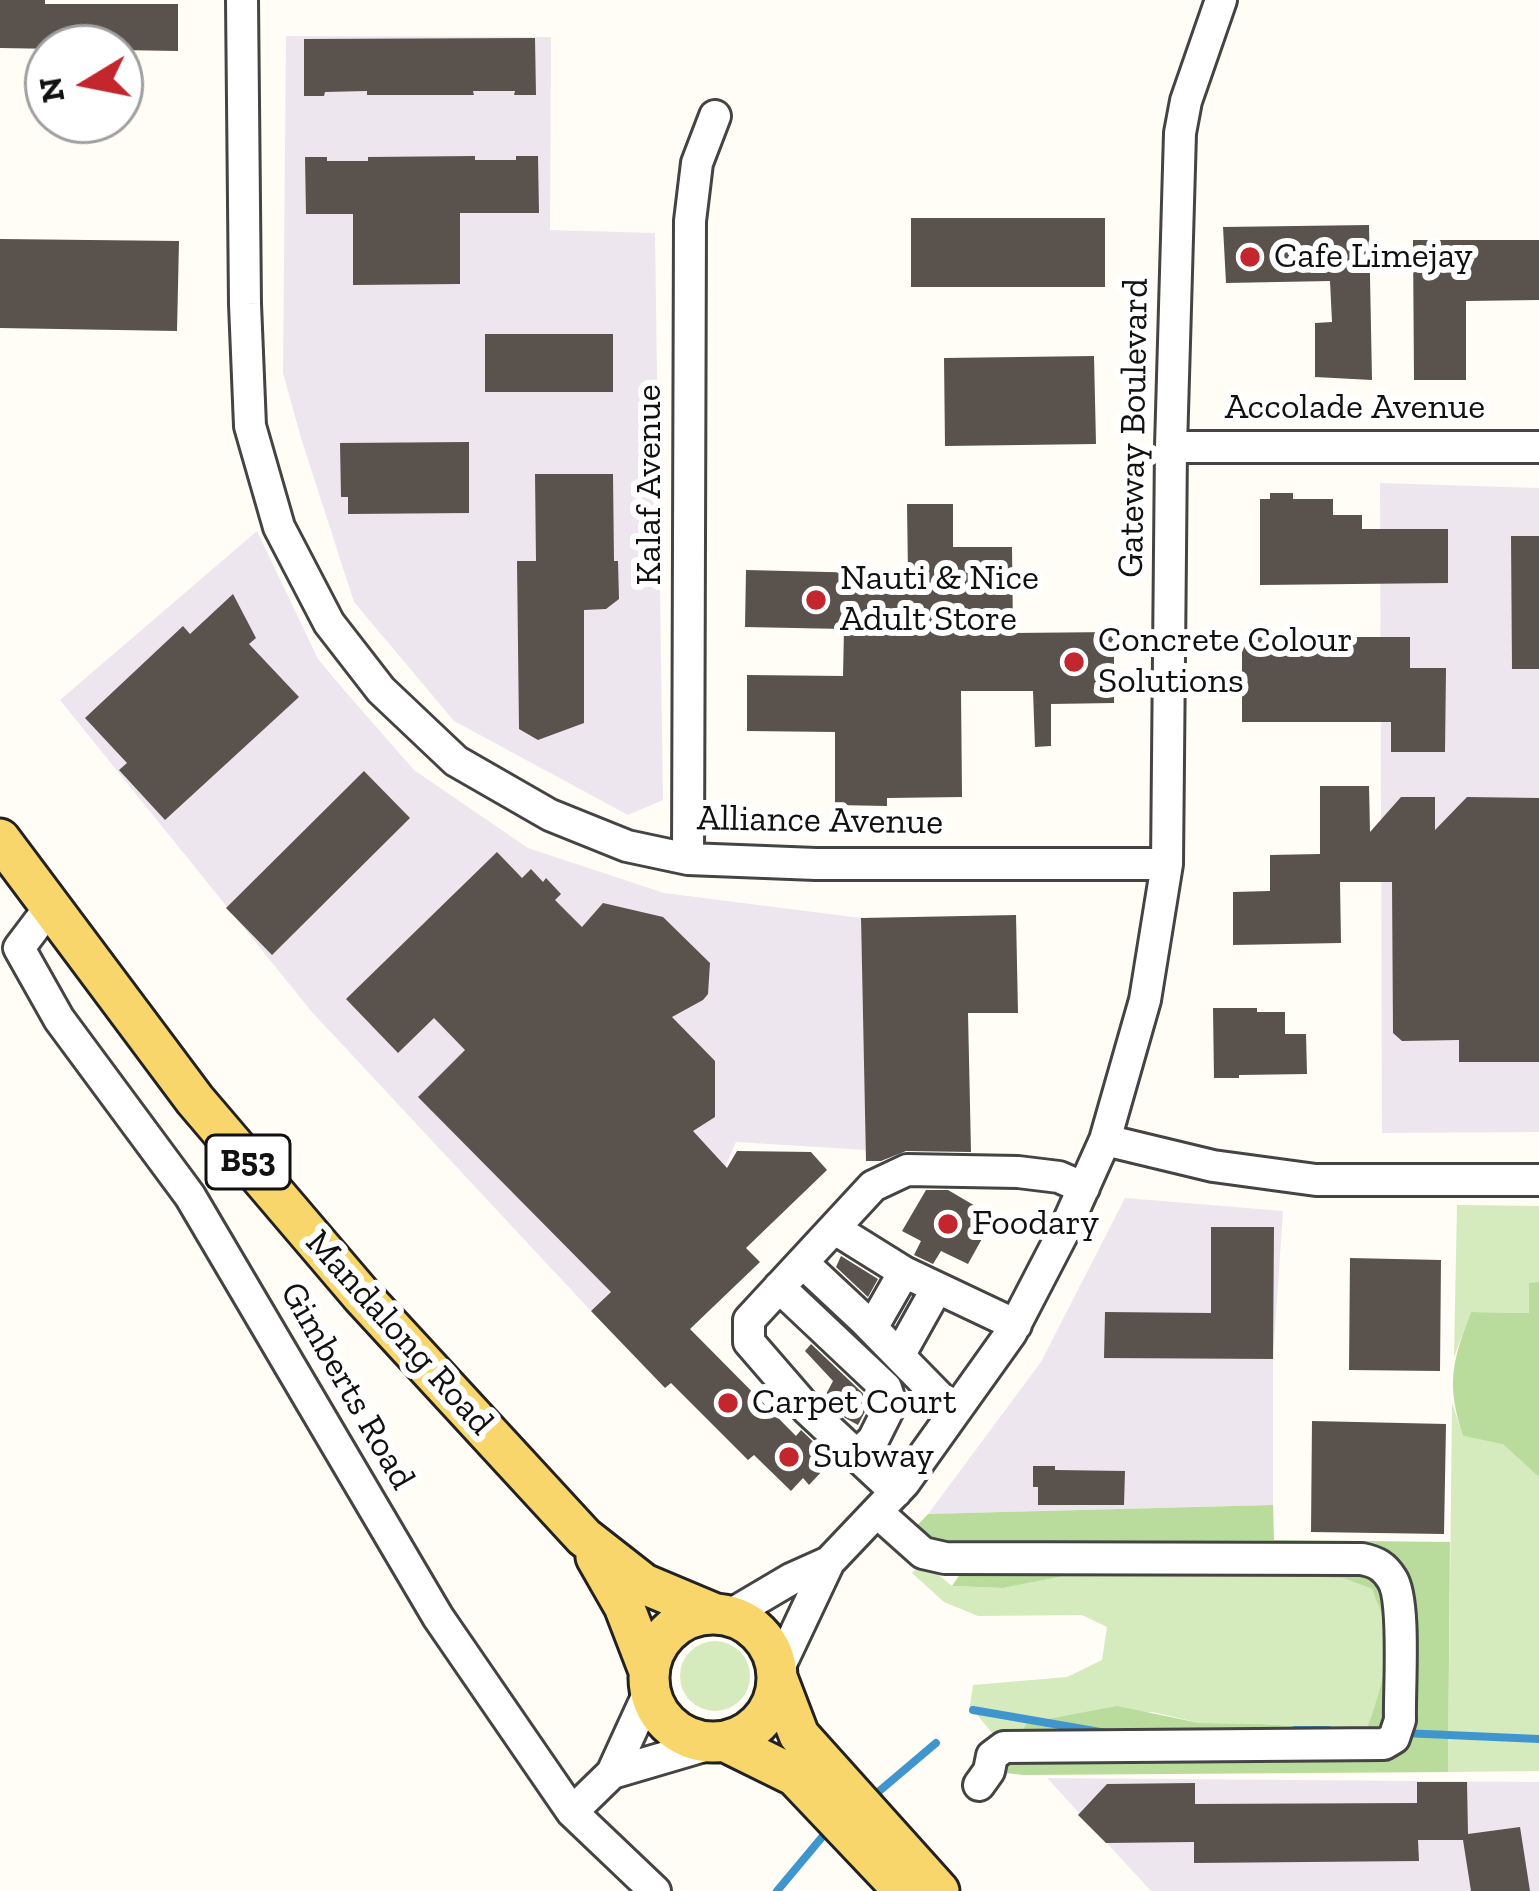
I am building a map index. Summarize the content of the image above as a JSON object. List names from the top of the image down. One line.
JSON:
{"streets":{"main road":["B53","Mandalong Road"],"street":["Accolade Avenue","Gateway Boulevard","Kalaf Avenue","Alliance Avenue","Gimberts Road"]},"crossings":[["Accolade Avenue","Gateway Boulevard"],["Gateway Boulevard","Alliance Avenue"],["Gateway Boulevard","B53"],["Gateway Boulevard","Mandalong Road"],["Kalaf Avenue","Alliance Avenue"],["B53","Mandalong Road"],["Mandalong Road","Gimberts Road"]],"places":["Cafe Limejay","Nauti & Nice Adult Store","Concrete Colour Solutions","Foodary","Carpet Court","Subway"],"north":"left"}
